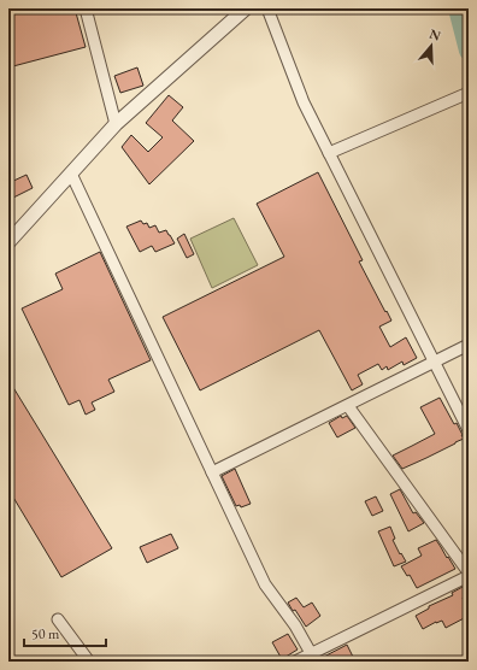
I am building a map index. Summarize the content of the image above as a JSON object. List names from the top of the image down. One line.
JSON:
{"scale_bar":"50 m","north":"top"}
